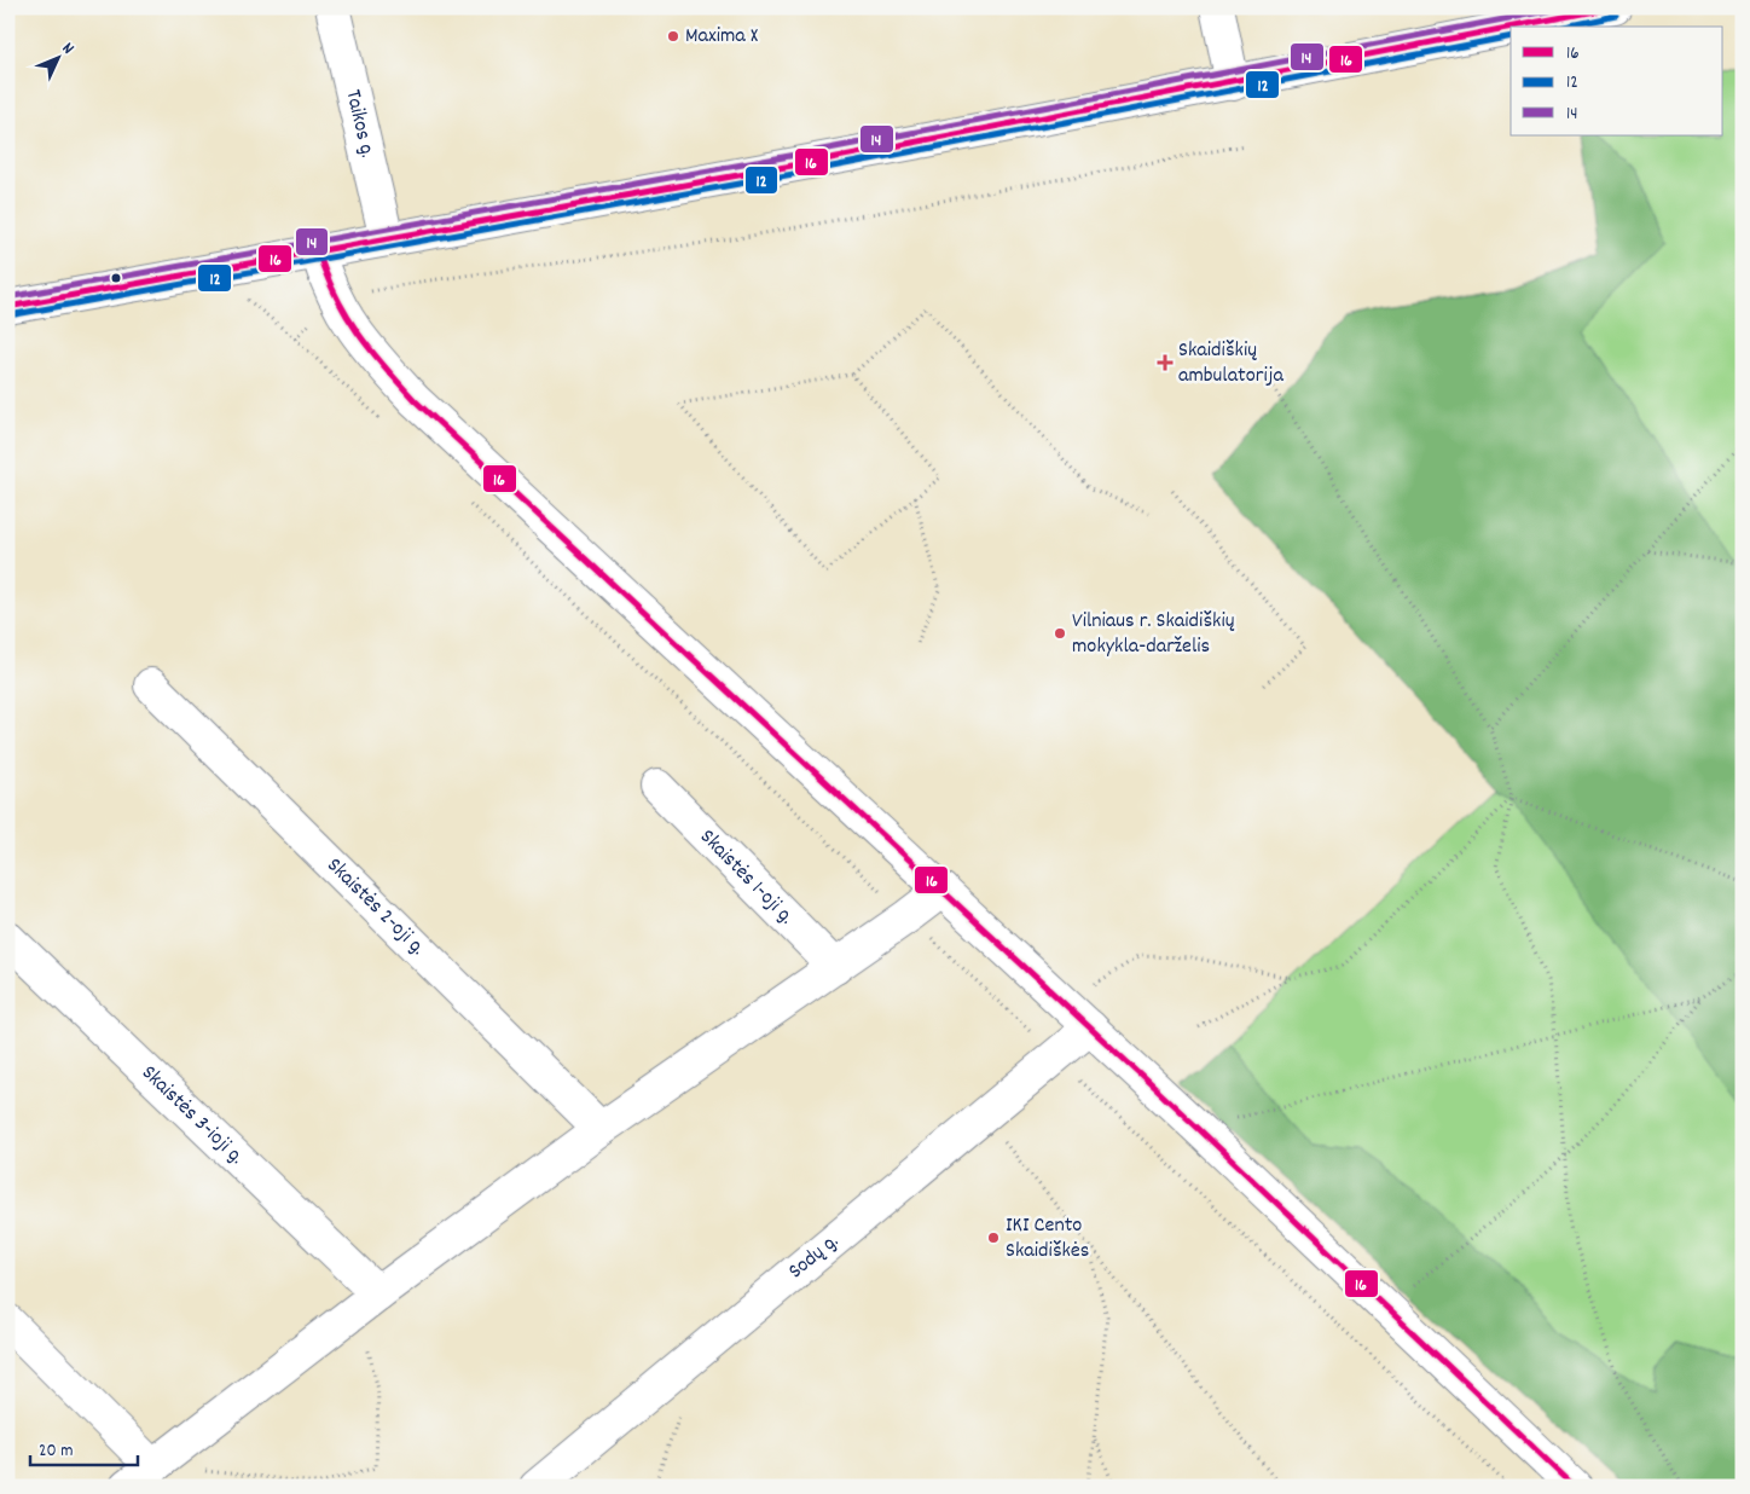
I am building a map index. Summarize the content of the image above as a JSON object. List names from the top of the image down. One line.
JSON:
{"streets":{"street":["Taikos g.","Skaistės 1-oji g.","Skaistės 2-oji g.","Skaistės 3-ioji g.","Sodų g."]},"places":{"other":["Maxima X","Vilniaus r. Skaidiškių mokykla-darželis","IKI Cento Skaidiškės"],"health":["Skaidiškių ambulatorija"]},"lines":["transit line 16","transit line 14","transit line 12"],"legend":["16","12","14"],"scale_bar":"20 m","north":"top right"}
